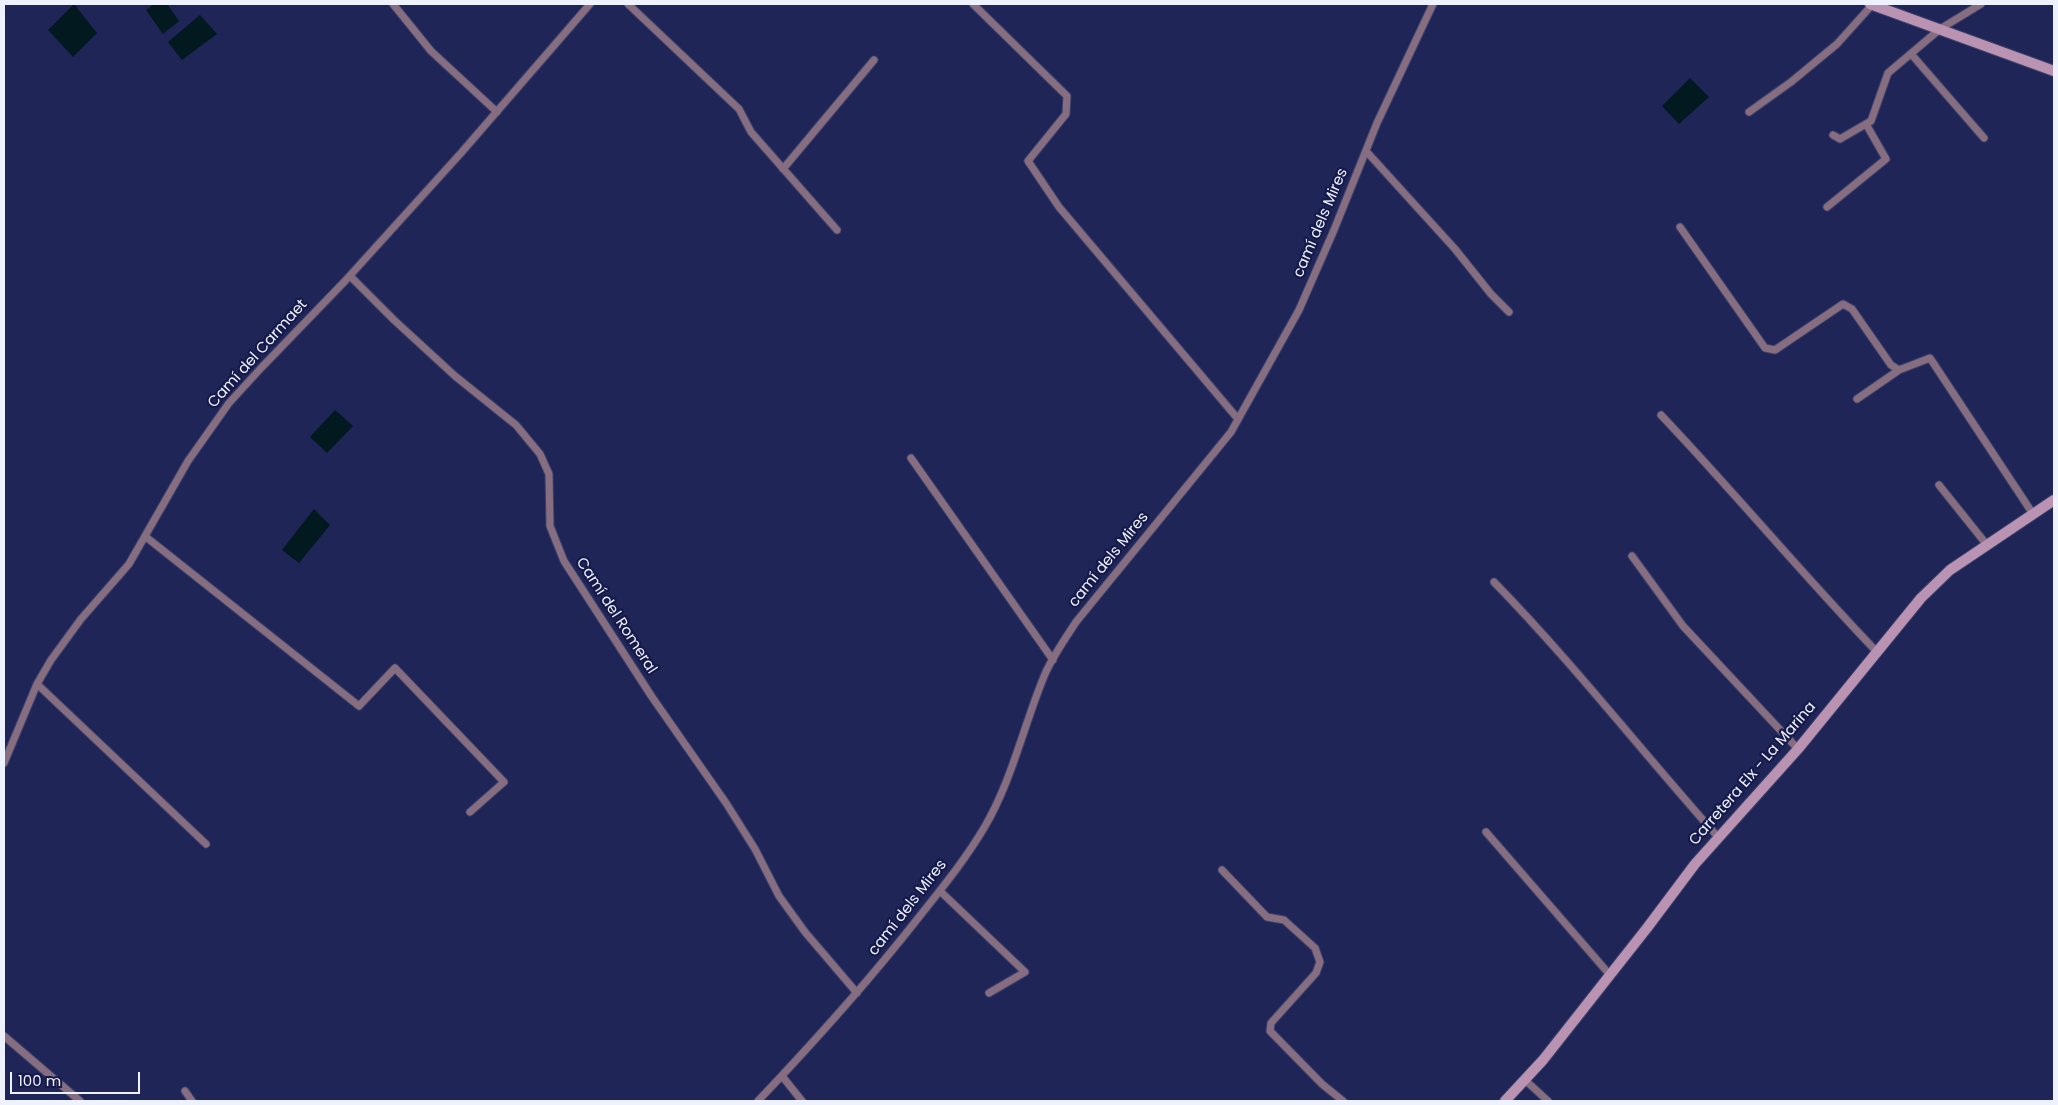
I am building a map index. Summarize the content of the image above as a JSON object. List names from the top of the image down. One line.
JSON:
{"streets":{"main road":["Carretera Elx - La Marina"],"street":["camí dels Mires","Camí del Carmaet","Camí del Romeral"]},"crossings":[["camí dels Mires","Camí del Romeral"],["Camí del Carmaet","Camí del Romeral"]],"scale_bar":"100 m"}
